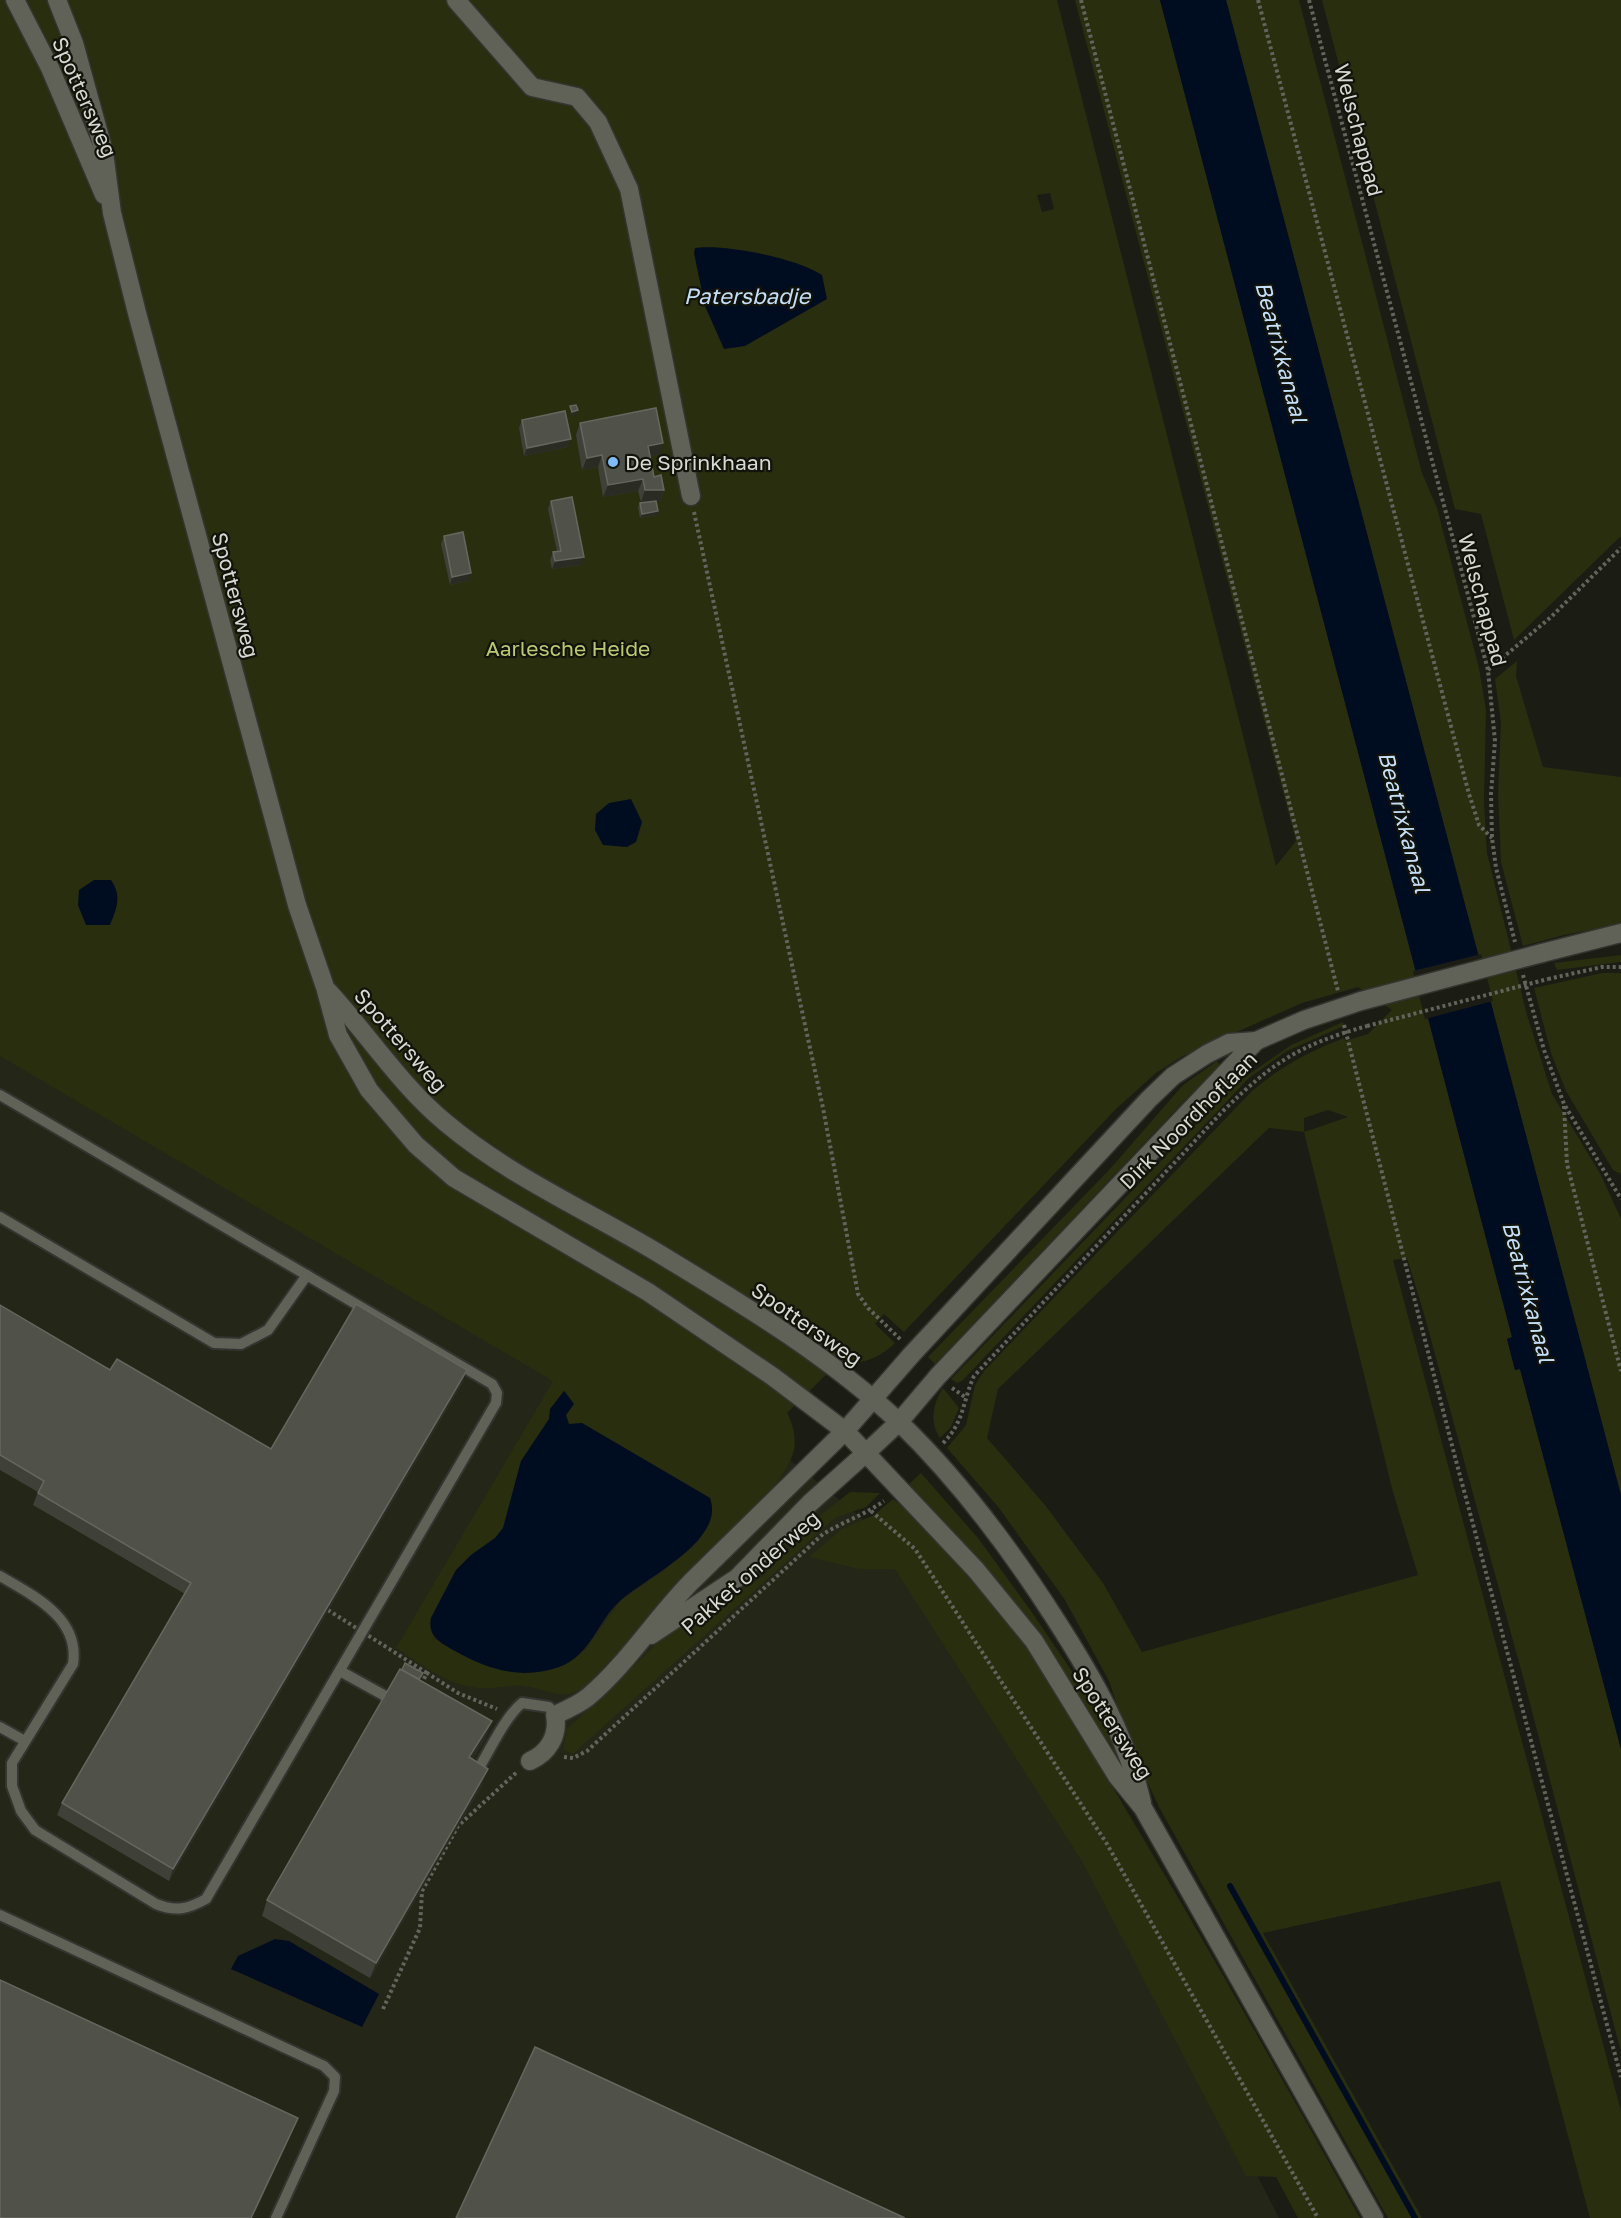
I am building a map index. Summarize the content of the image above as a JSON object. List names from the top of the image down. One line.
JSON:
{"streets":{"main road":["Spottersweg","Dirk Noordhoflaan","Pakket onderweg"],"path":["Welschappad"]},"crossings":[["Spottersweg","Dirk Noordhoflaan"],["Spottersweg","Pakket onderweg"],["Dirk Noordhoflaan","Pakket onderweg"]],"water":["Patersbadje","Beatrixkanaal"],"parks":["Aarlesche Heide"],"places":["De Sprinkhaan"]}
